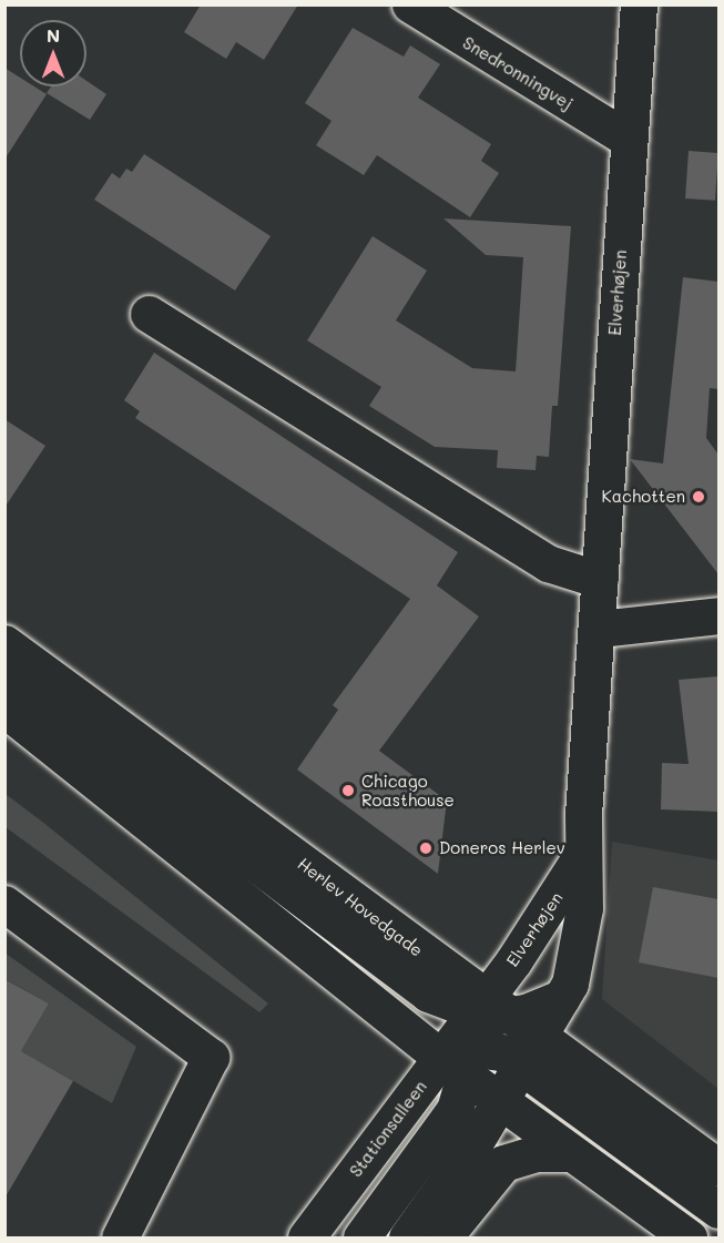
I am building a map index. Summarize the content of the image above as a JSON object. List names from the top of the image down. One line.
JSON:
{"streets":{"street":["Snedronningvej","Elverhøjen","Herlev Hovedgade","Stationsalleen"]},"crossings":[["Snedronningvej","Elverhøjen"],["Elverhøjen","Herlev Hovedgade"],["Elverhøjen","Stationsalleen"],["Herlev Hovedgade","Stationsalleen"]],"places":["Kachotten","Chicago Roasthouse","Doneros Herlev"],"north":"top"}
